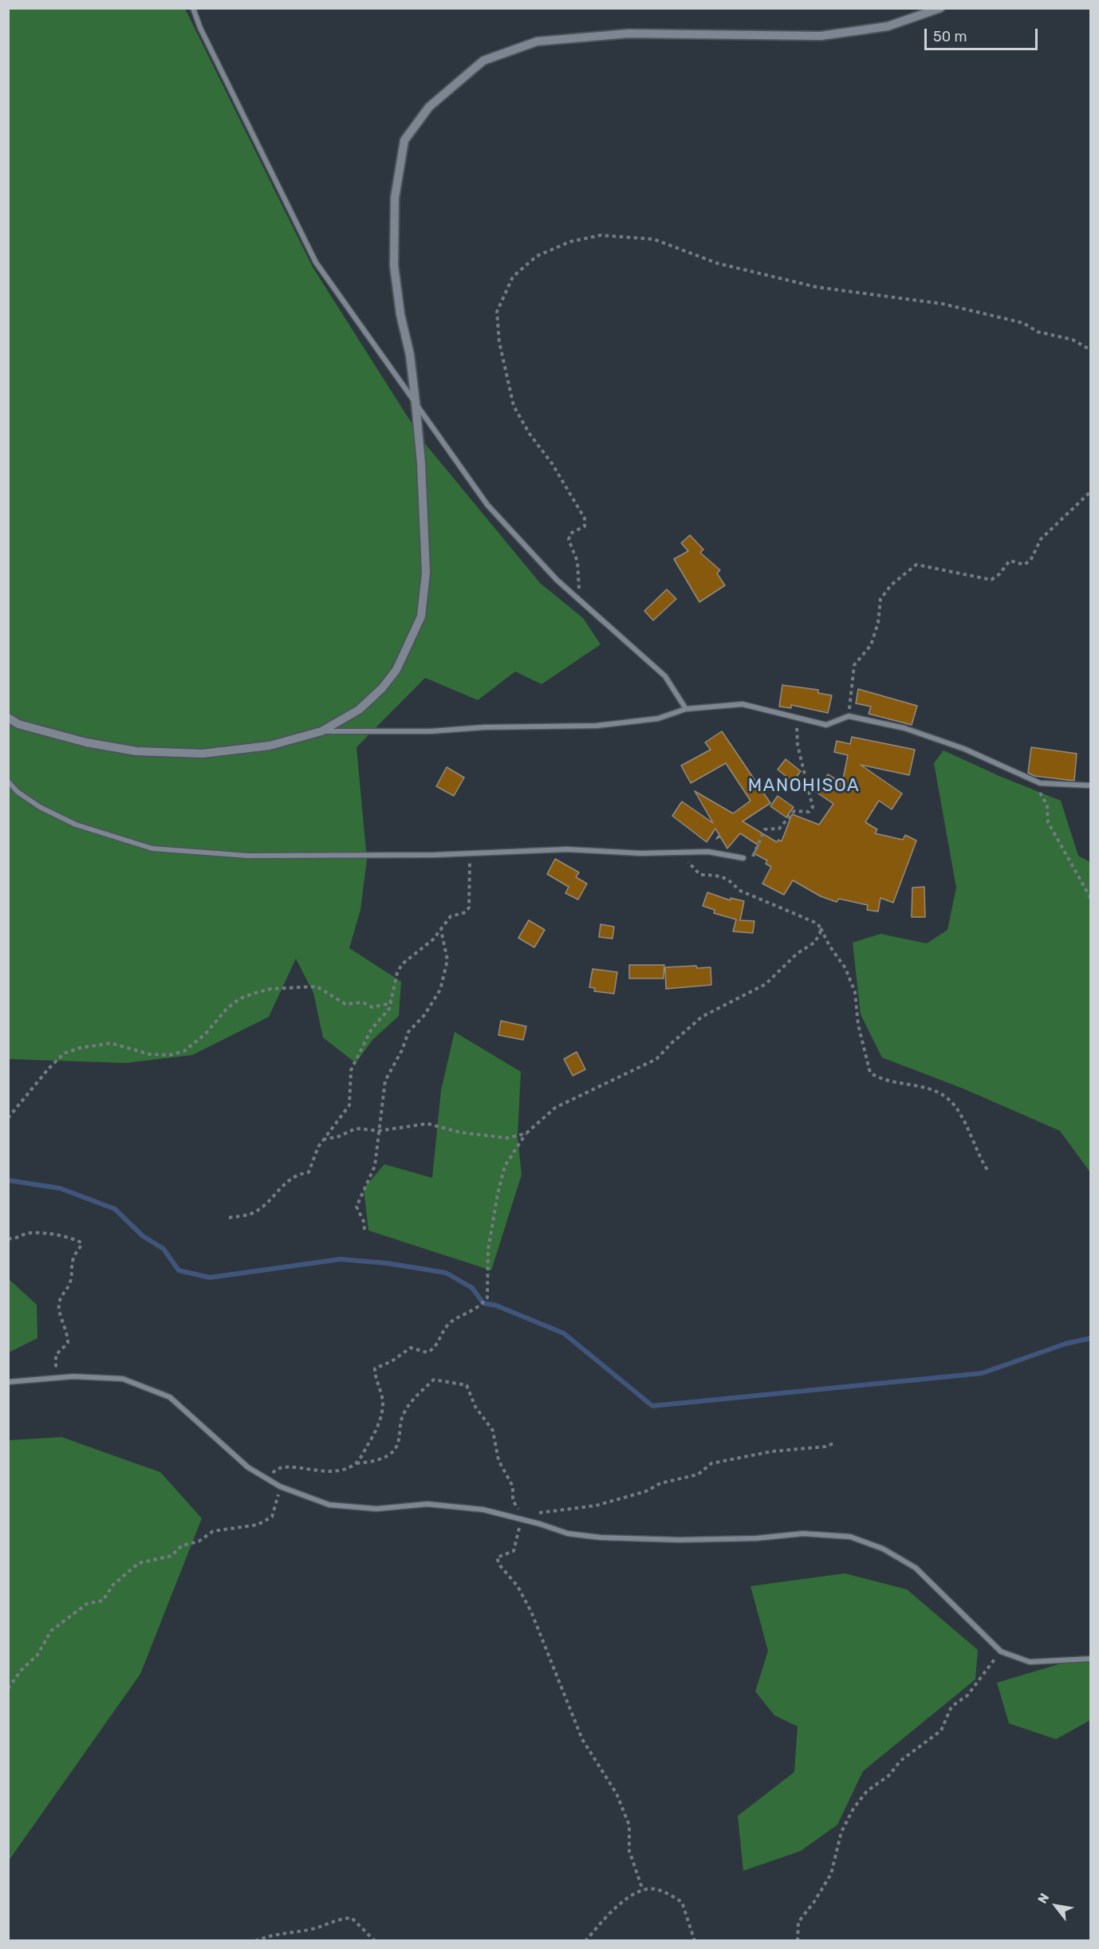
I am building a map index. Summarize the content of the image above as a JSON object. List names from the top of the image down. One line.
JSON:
{"districts":["MANOHISOA"],"scale_bar":"50 m","north":"top left"}
